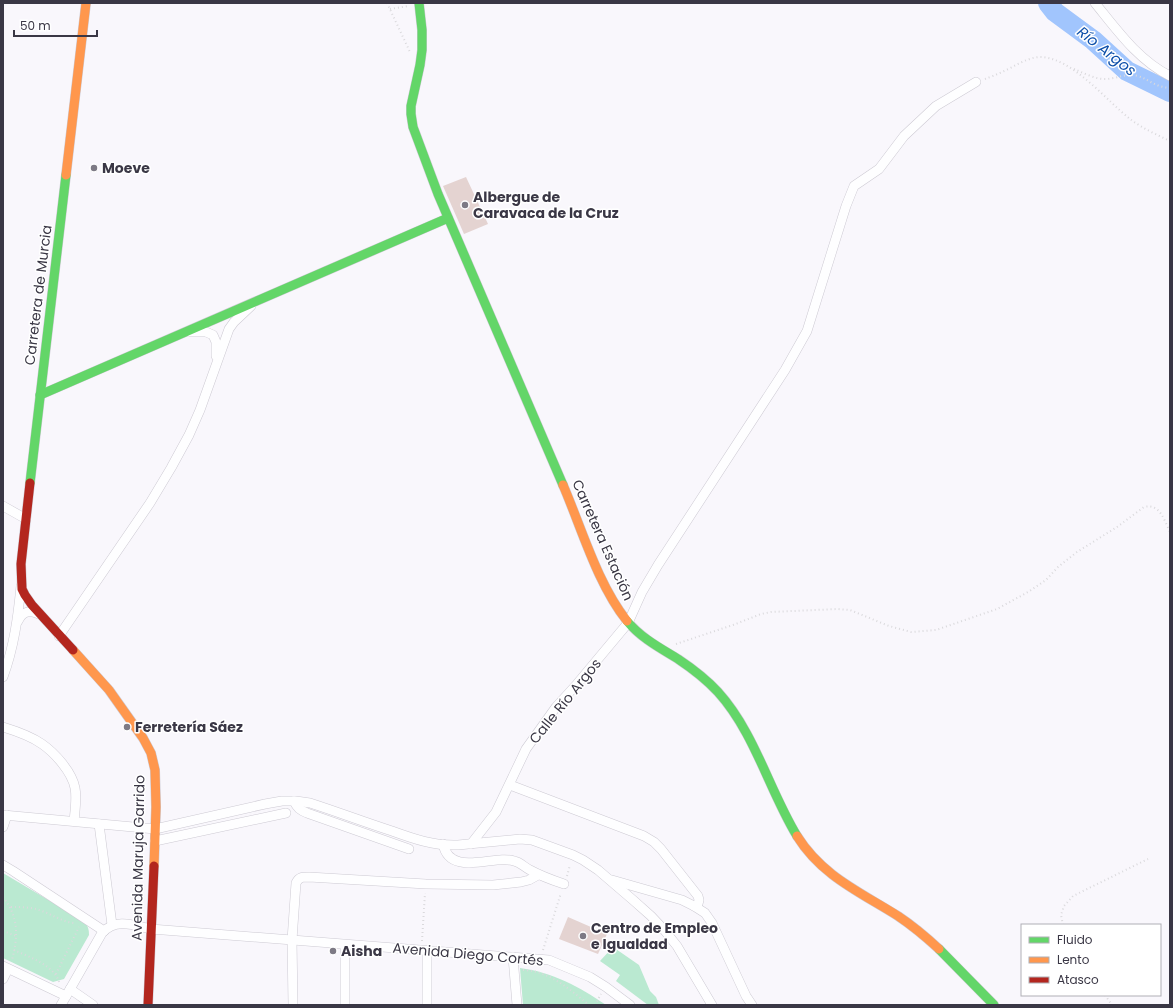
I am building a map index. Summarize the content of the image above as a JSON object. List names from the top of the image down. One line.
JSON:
{"streets":{"street":["Carretera de Murcia","Carretera Estación","Calle Río Argos","Avenida Maruja Garrido","Avenida Diego Cortés"]},"crossings":[["Carretera de Murcia","Avenida Maruja Garrido"],["Carretera Estación","Calle Río Argos"],["Avenida Maruja Garrido","Avenida Diego Cortés"]],"water":["Río Argos"],"places":["Moeve","Albergue de Caravaca de la Cruz","Ferretería Sáez","Centro de Empleo e Igualdad","Aisha"],"legend":["Fluido","Lento","Atasco"],"scale_bar":"50 m"}
